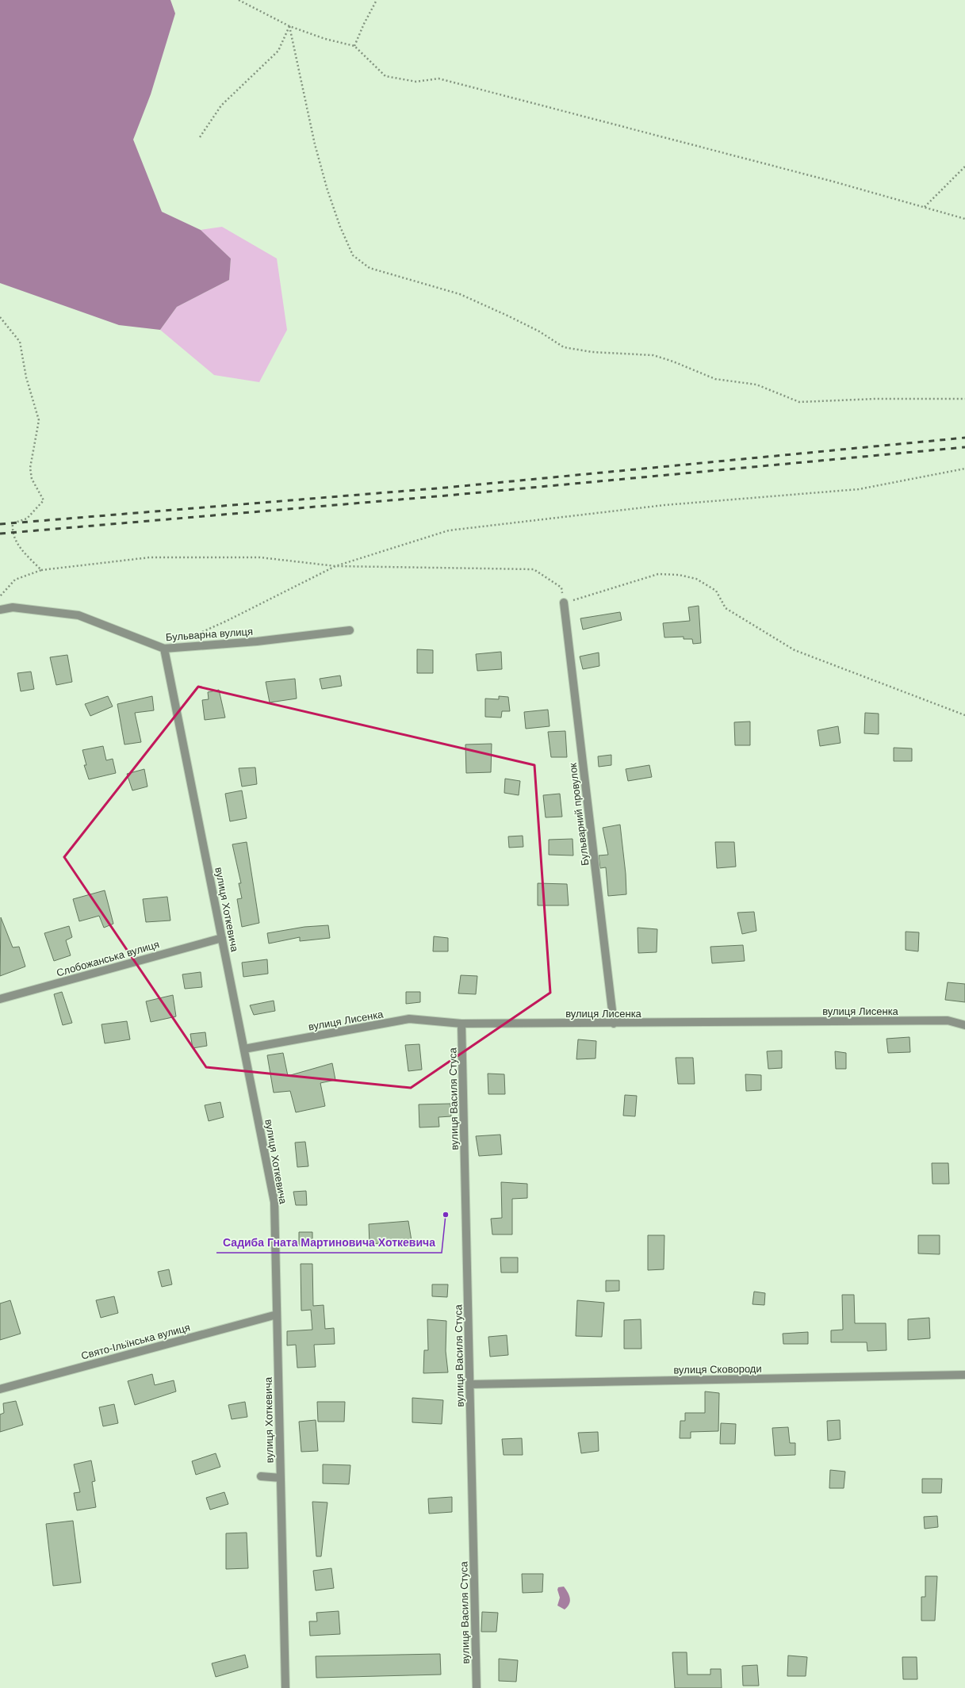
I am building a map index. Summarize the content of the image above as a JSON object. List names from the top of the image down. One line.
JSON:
{"streets":{"street":["Бульварна вулиця","Бульварний провулок","вулиця Хоткевича","Слобожанська вулиця","вулиця Лисенка","вулиця Василя Стуса","Свято-Ільїнська вулиця","вулиця Сковороди"]},"crossings":[["Бульварна вулиця","вулиця Хоткевича"],["Бульварний провулок","вулиця Лисенка"],["вулиця Хоткевича","Слобожанська вулиця"],["вулиця Хоткевича","вулиця Лисенка"],["вулиця Хоткевича","Свято-Ільїнська вулиця"],["вулиця Лисенка","вулиця Василя Стуса"],["вулиця Василя Стуса","вулиця Сковороди"]],"places":["Садиба Гната Мартиновича Хоткевича"]}
